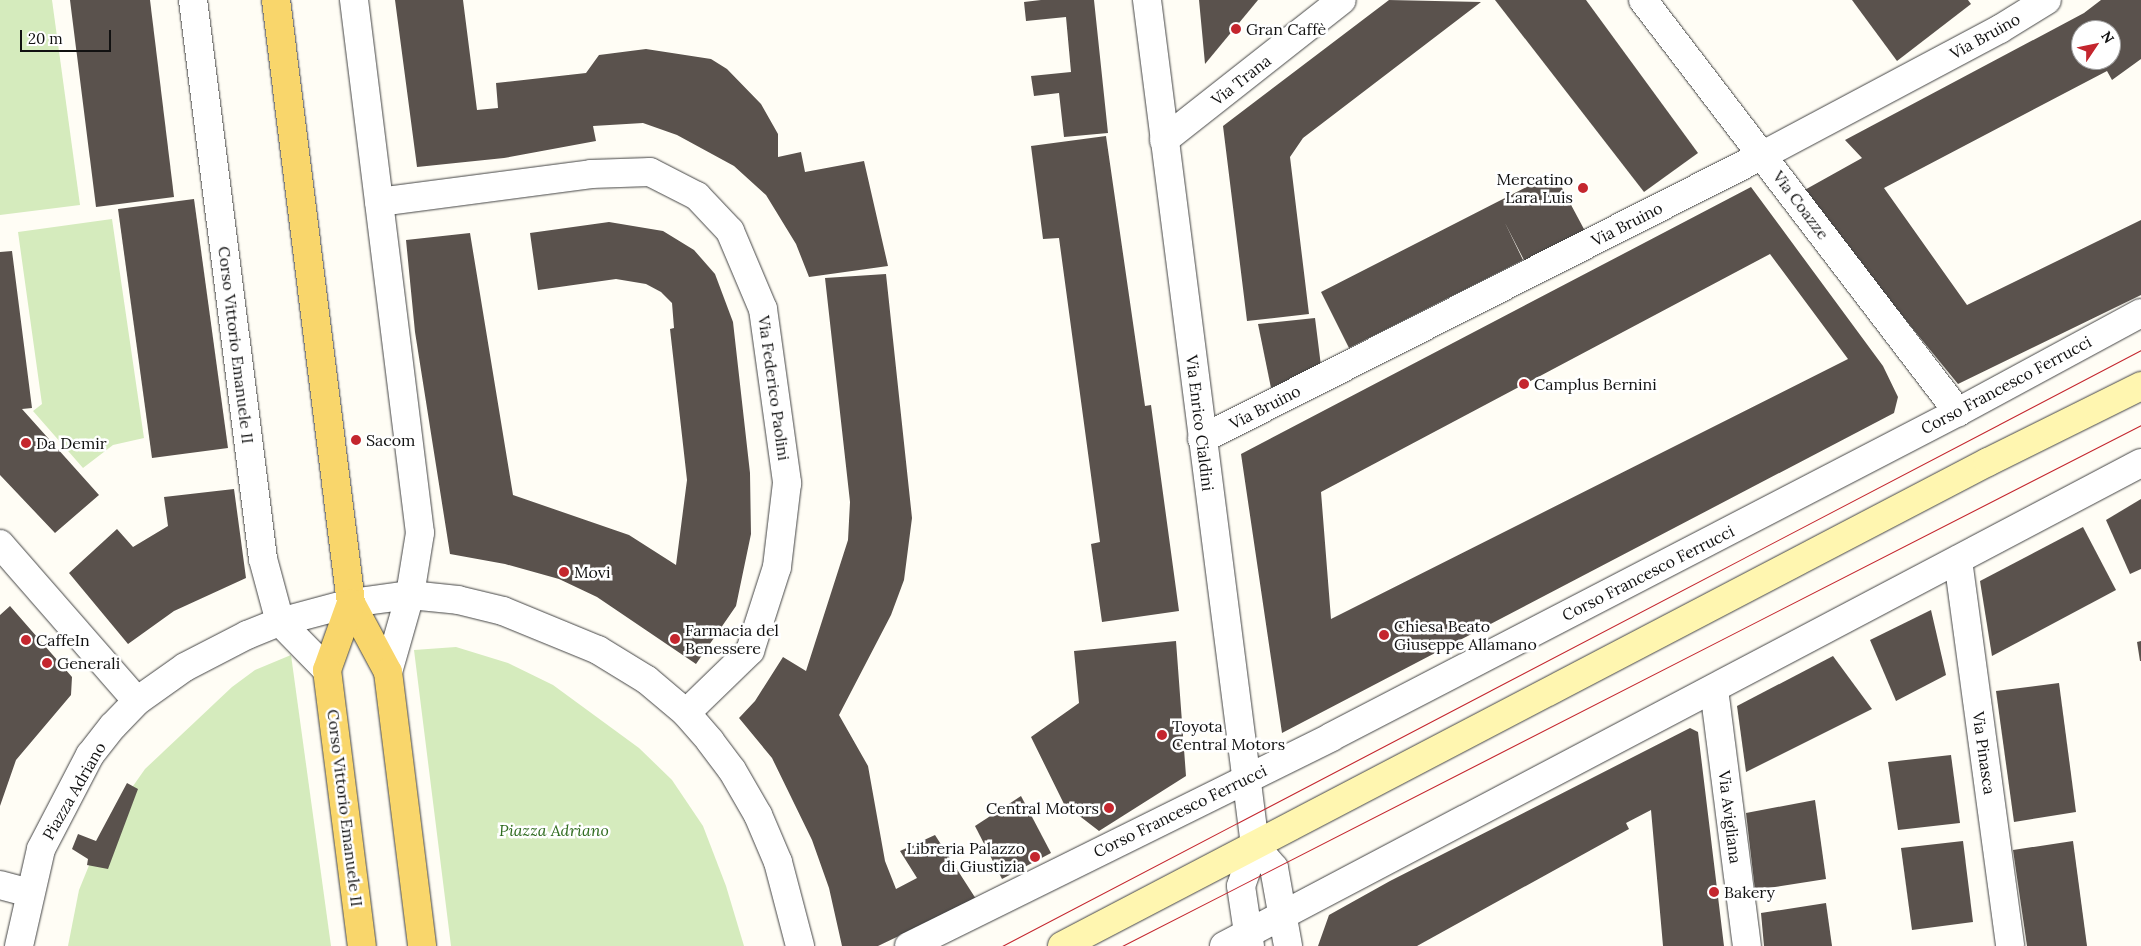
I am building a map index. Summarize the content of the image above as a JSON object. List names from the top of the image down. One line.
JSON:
{"streets":{"main road":["Corso Vittorio Emanuele II"],"street":["Via Bruino","Via Trana","Via Coazze","Corso Francesco Ferrucci","Via Federico Paolini","Via Enrico Cialdini","Via Pinasca","Piazza Adriano","Via Avigliana"]},"crossings":[["Via Bruino","Via Coazze"],["Via Bruino","Via Enrico Cialdini"],["Via Trana","Via Enrico Cialdini"],["Via Coazze","Corso Francesco Ferrucci"],["Corso Vittorio Emanuele II","Via Federico Paolini"],["Corso Vittorio Emanuele II","Piazza Adriano"],["Corso Francesco Ferrucci","Via Enrico Cialdini"],["Via Federico Paolini","Piazza Adriano"]],"parks":["Piazza Adriano"],"places":["Gran Caffè","Mercatino Lara Luis","Camplus Bernini","Sacom","Da Demir","Movi","Chiesa Beato Giuseppe Allamano","Farmacia del Benessere","CaffeIn","Generali","Toyota Central Motors","Central Motors","Libreria Palazzo di Giustizia","Bakery"],"scale_bar":"20 m","north":"top right"}
